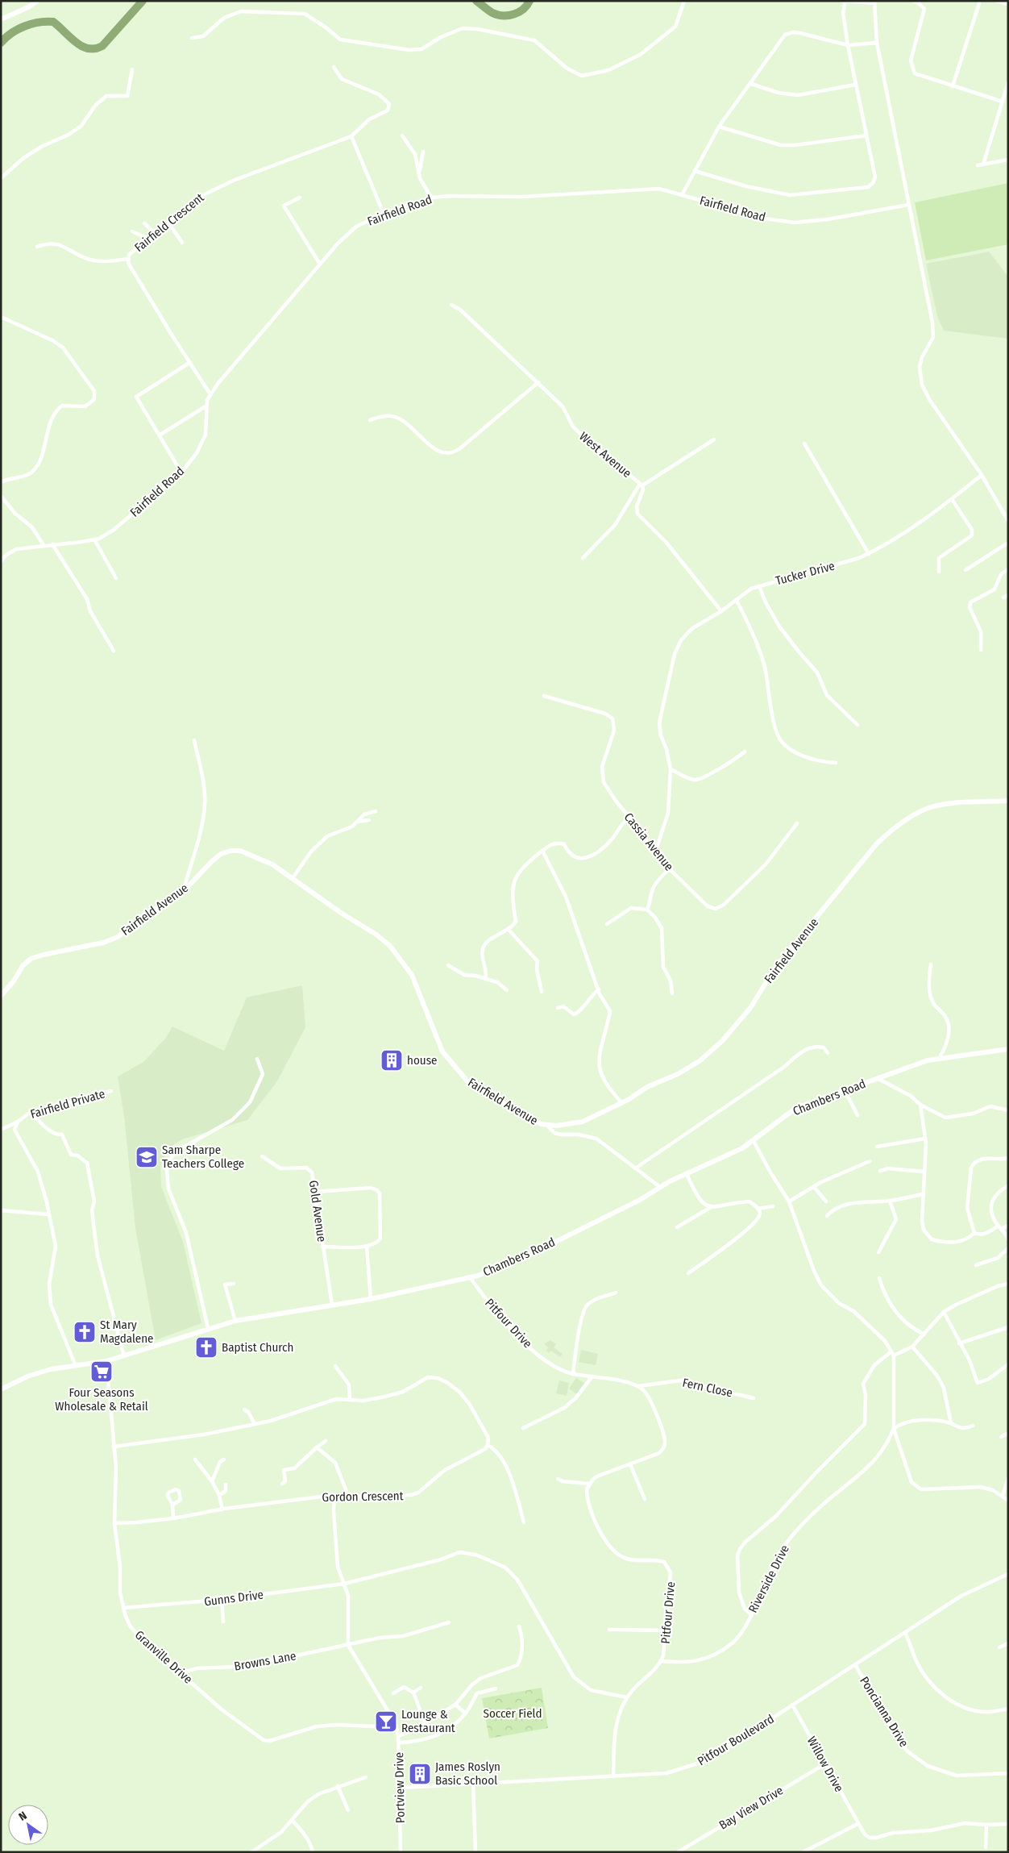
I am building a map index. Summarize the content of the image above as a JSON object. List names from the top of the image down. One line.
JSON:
{"streets":{"street":["Fairfield Road","Fairfield Crescent","West Avenue","Tucker Drive","Cassia Avenue","Fairfield Avenue","Chambers Road","Fairfield Private","Gold Avenue","Pitfour Drive","Fern Close","Gordon Crescent","Riverside Drive","Gunns Drive","Granville Drive","Browns Lane","Poncianna Drive","Pitfour Boulevard","Willow Drive","Portview Drive","Bay View Drive"]},"crossings":[["Fairfield Road","Fairfield Crescent"],["West Avenue","Tucker Drive"],["Tucker Drive","Cassia Avenue"],["Chambers Road","Fairfield Private"],["Chambers Road","Gold Avenue"],["Chambers Road","Pitfour Drive"],["Chambers Road","Granville Drive"],["Pitfour Drive","Fern Close"],["Pitfour Drive","Riverside Drive"],["Pitfour Drive","Gunns Drive"],["Pitfour Drive","Pitfour Boulevard"],["Gordon Crescent","Granville Drive"],["Gunns Drive","Granville Drive"],["Granville Drive","Browns Lane"],["Granville Drive","Portview Drive"],["Browns Lane","Portview Drive"],["Poncianna Drive","Pitfour Boulevard"],["Pitfour Boulevard","Willow Drive"],["Pitfour Boulevard","Portview Drive"],["Willow Drive","Bay View Drive"]],"parks":["Soccer Field"],"places":{"building":["house","James Roslyn Basic School"],"school or university":["Sam Sharpe Teachers College"],"church":["St Mary Magdalene","Baptist Church"],"supermarket":["Four Seasons Wholesale & Retail"],"bar":["Lounge & Restaurant"]},"north":"top left"}
